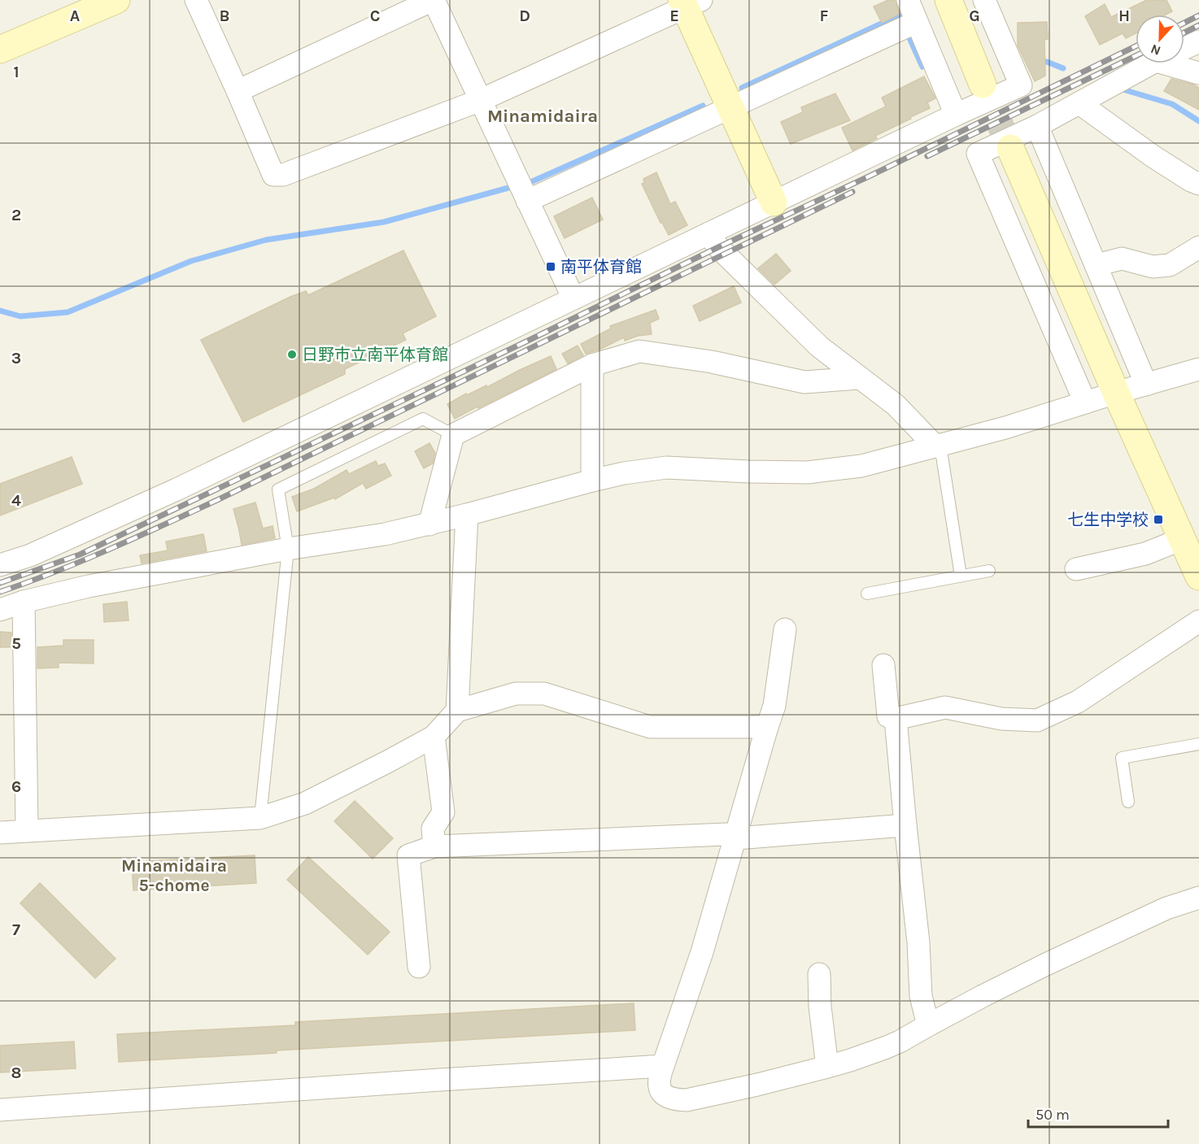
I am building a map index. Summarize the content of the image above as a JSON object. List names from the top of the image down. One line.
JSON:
{"districts":["Minamidaira","Minamidaira 5-chome"],"places":{"transit":["南平体育館","七生中学校"],"other":["日野市立南平体育館"]},"scale_bar":"50 m","north":"bottom","grid":{"columns":["A","B","C","D","E","F","G","H"],"rows":["1","2","3","4","5","6","7","8"]}}
